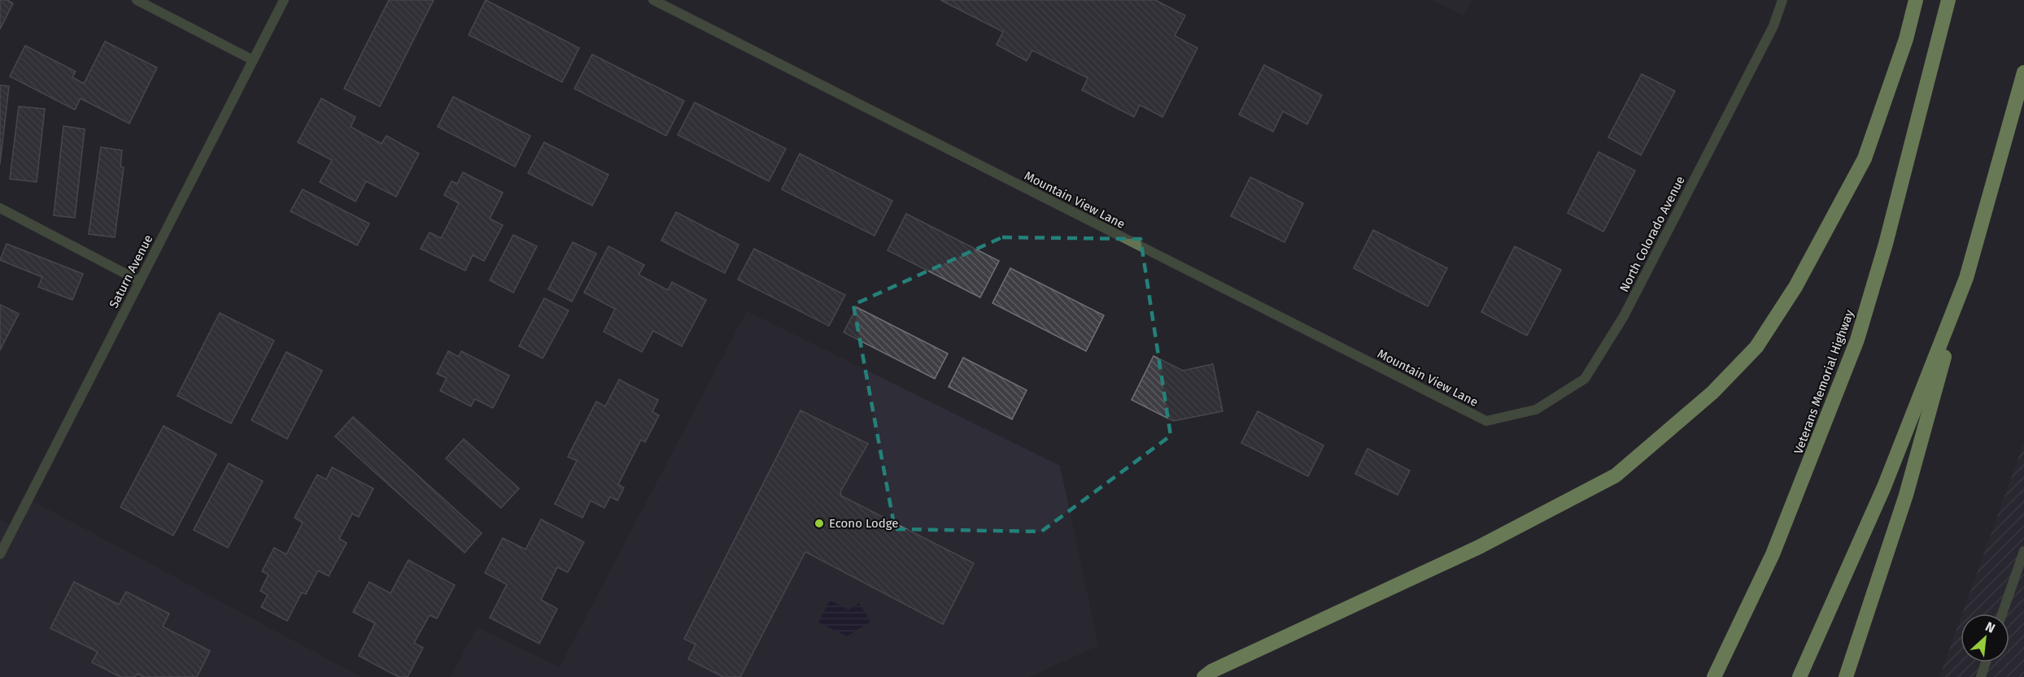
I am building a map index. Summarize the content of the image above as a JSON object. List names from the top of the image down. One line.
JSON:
{"streets":{"highway":["Veterans Memorial Highway"],"street":["Mountain View Lane","North Colorado Avenue","Saturn Avenue"]},"crossings":[["Mountain View Lane","North Colorado Avenue"]],"places":["Econo Lodge"],"north":"top right"}
